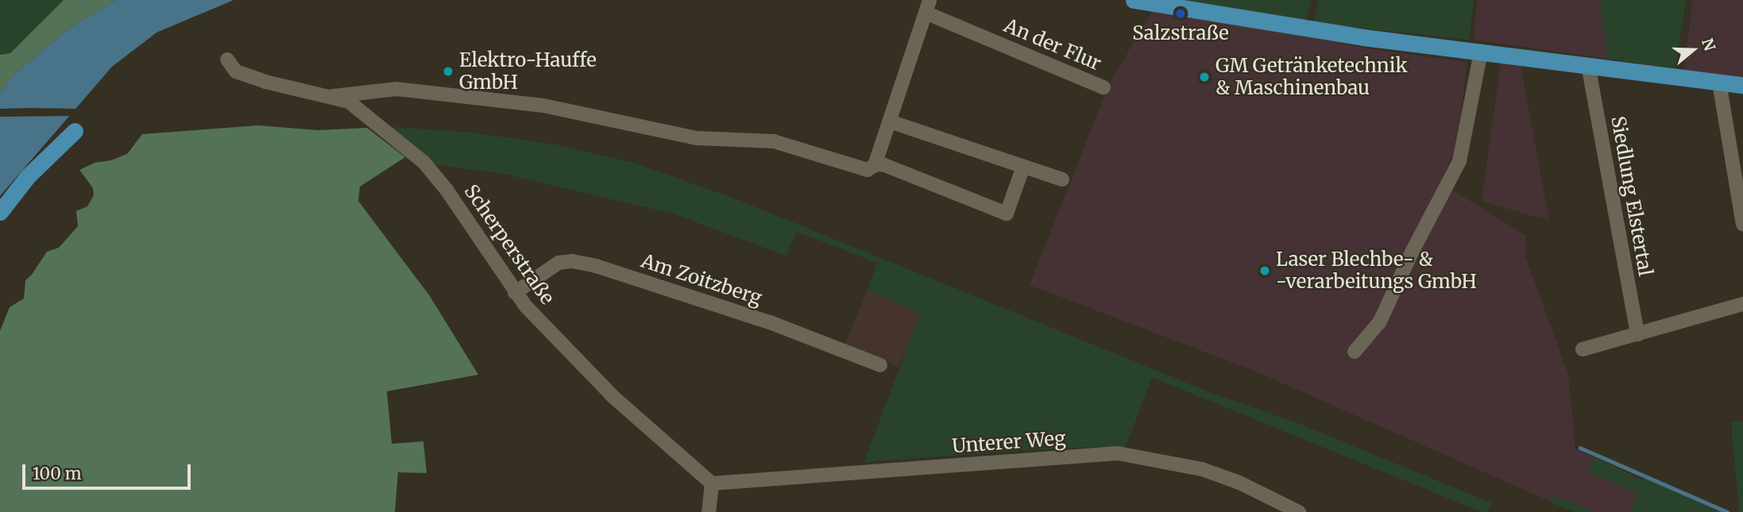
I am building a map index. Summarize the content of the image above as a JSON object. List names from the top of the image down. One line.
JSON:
{"streets":{"street":["An der Flur","Siedlung Elstertal","Scherperstraße","Am Zoitzberg","Unterer Weg"]},"crossings":[["Scherperstraße","Am Zoitzberg"],["Scherperstraße","Unterer Weg"]],"places":["Salzstraße","Elektro-Hauffe GmbH","GM Getränketechnik & Maschinenbau","Laser Blechbe- & -verarbeitungs GmbH"],"scale_bar":"100 m","north":"right"}
